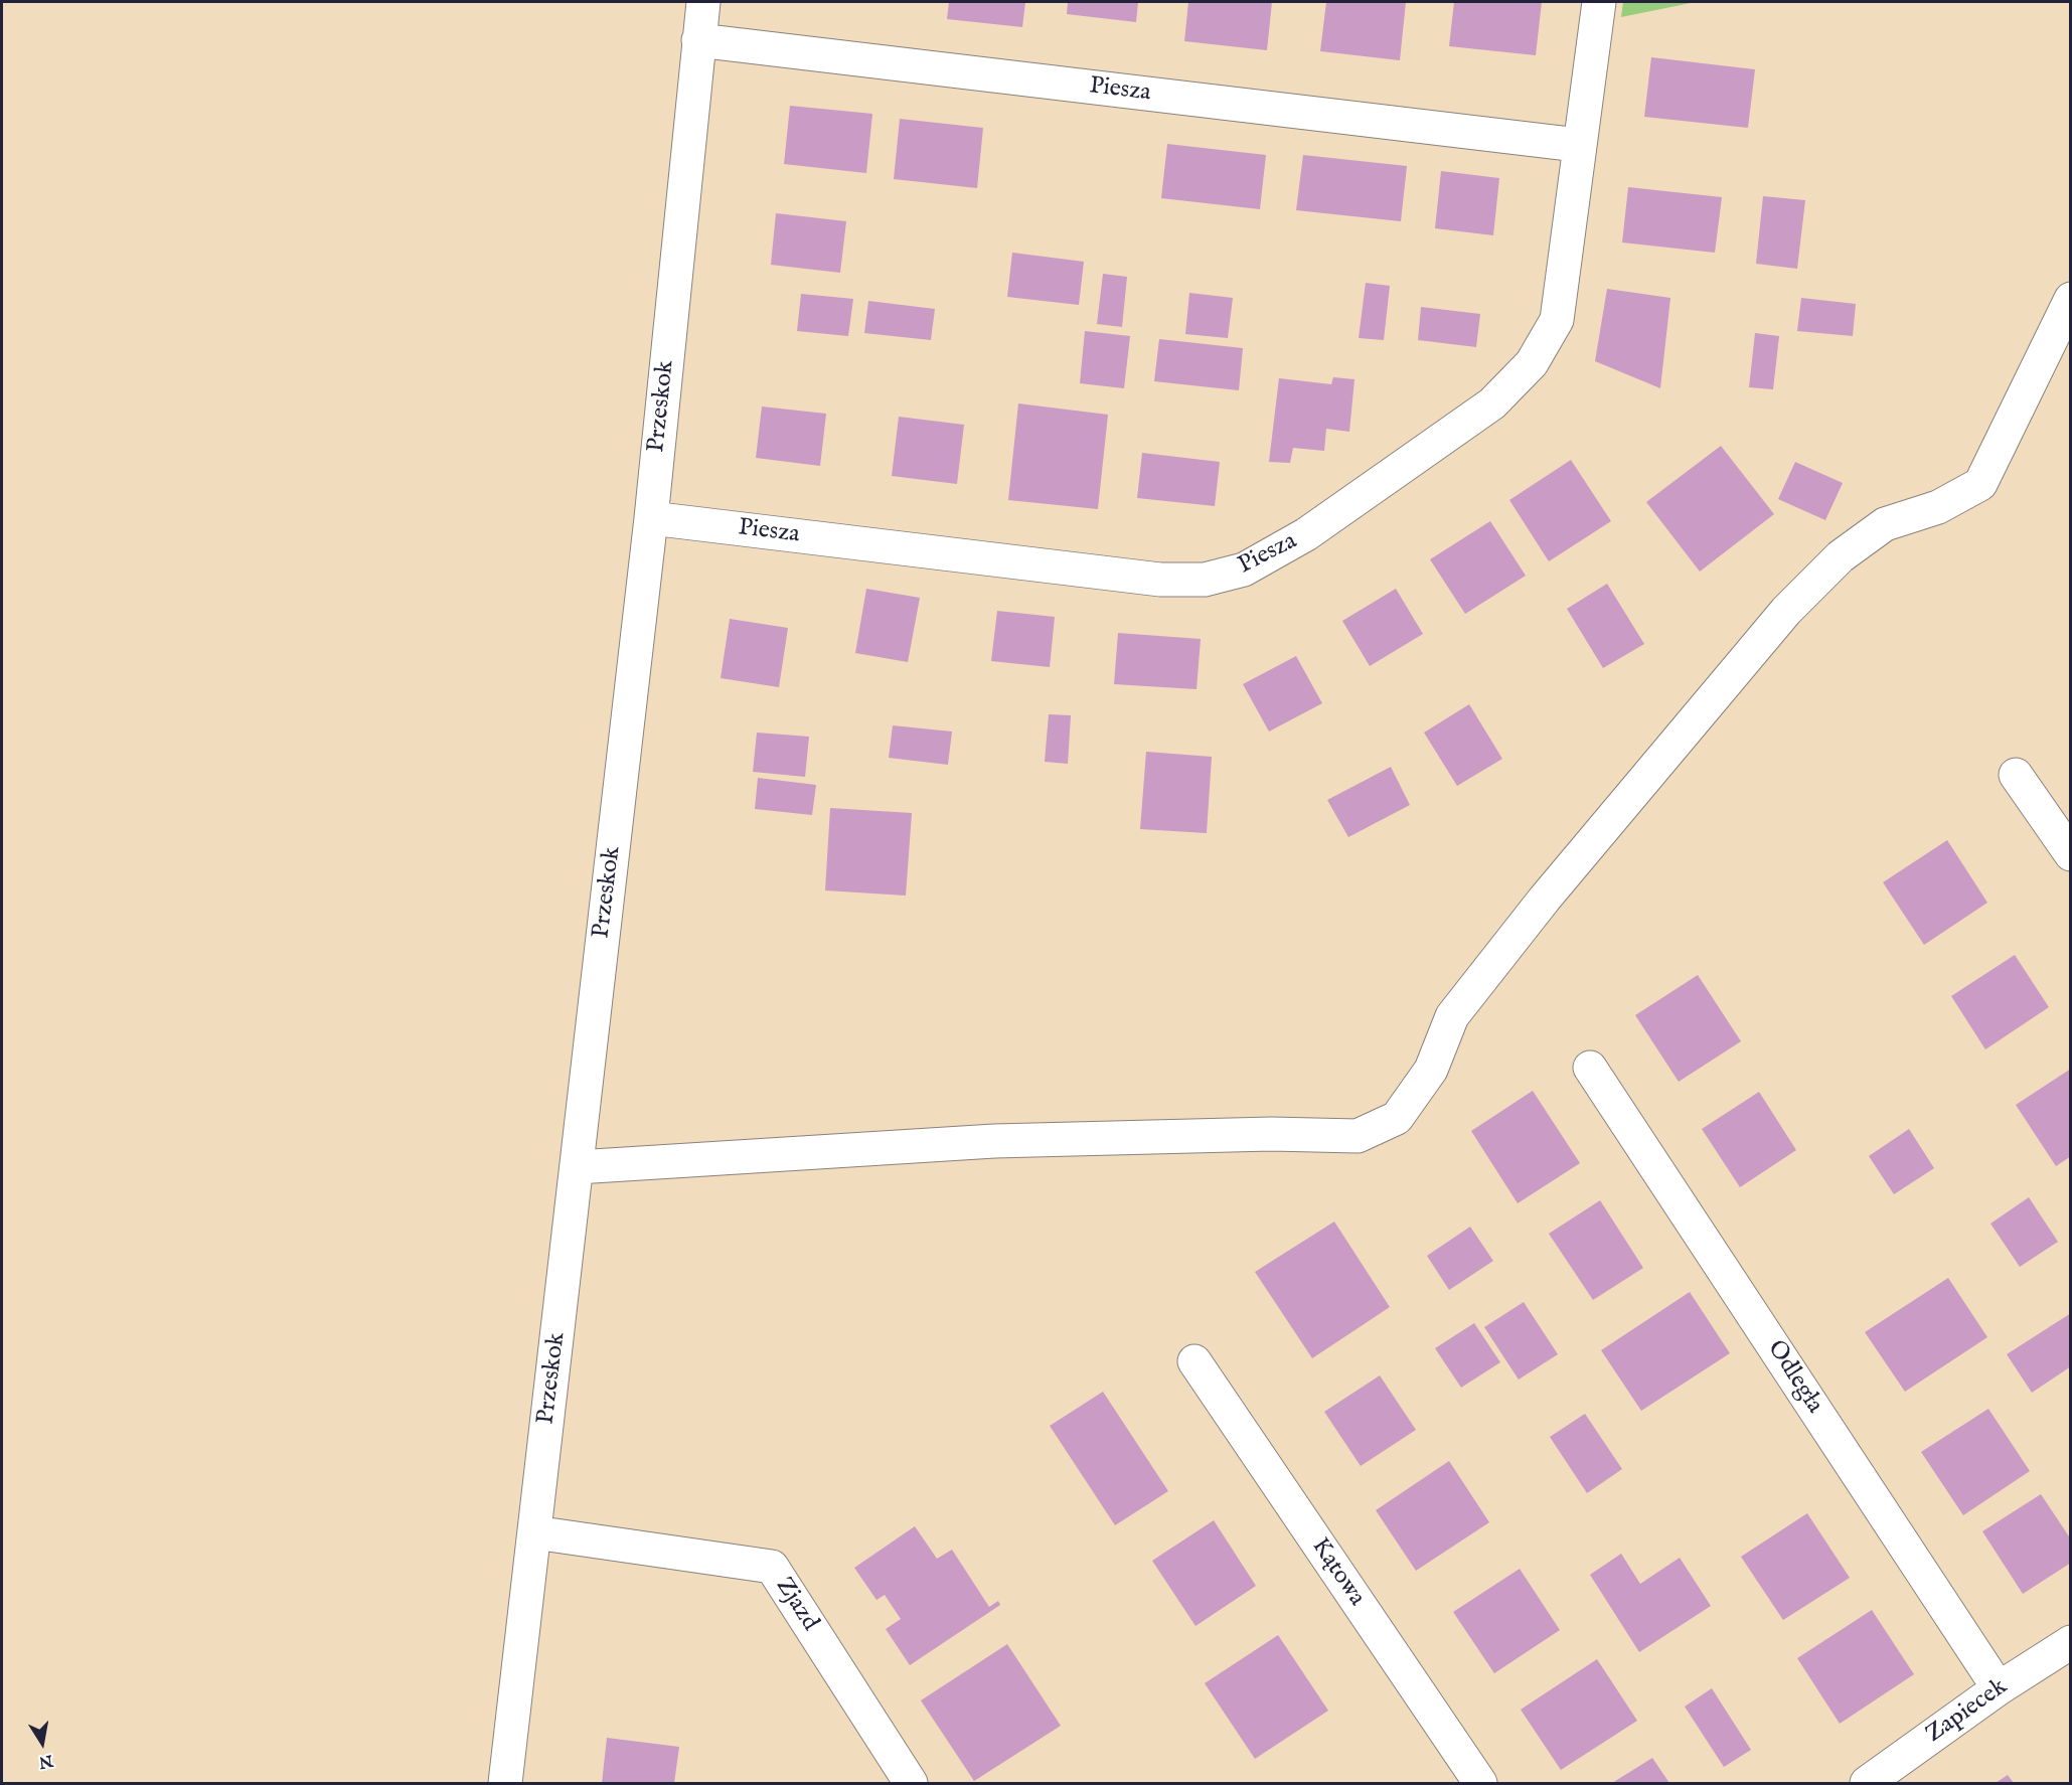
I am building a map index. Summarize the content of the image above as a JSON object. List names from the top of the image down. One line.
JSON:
{"streets":{"street":["Piesza","Przeskok","Odległa","Kątowa","Zjazd","Zapiecek"]},"crossings":[["Piesza","Przeskok"],["Przeskok","Zjazd"],["Odległa","Zapiecek"]],"north":"bottom"}
